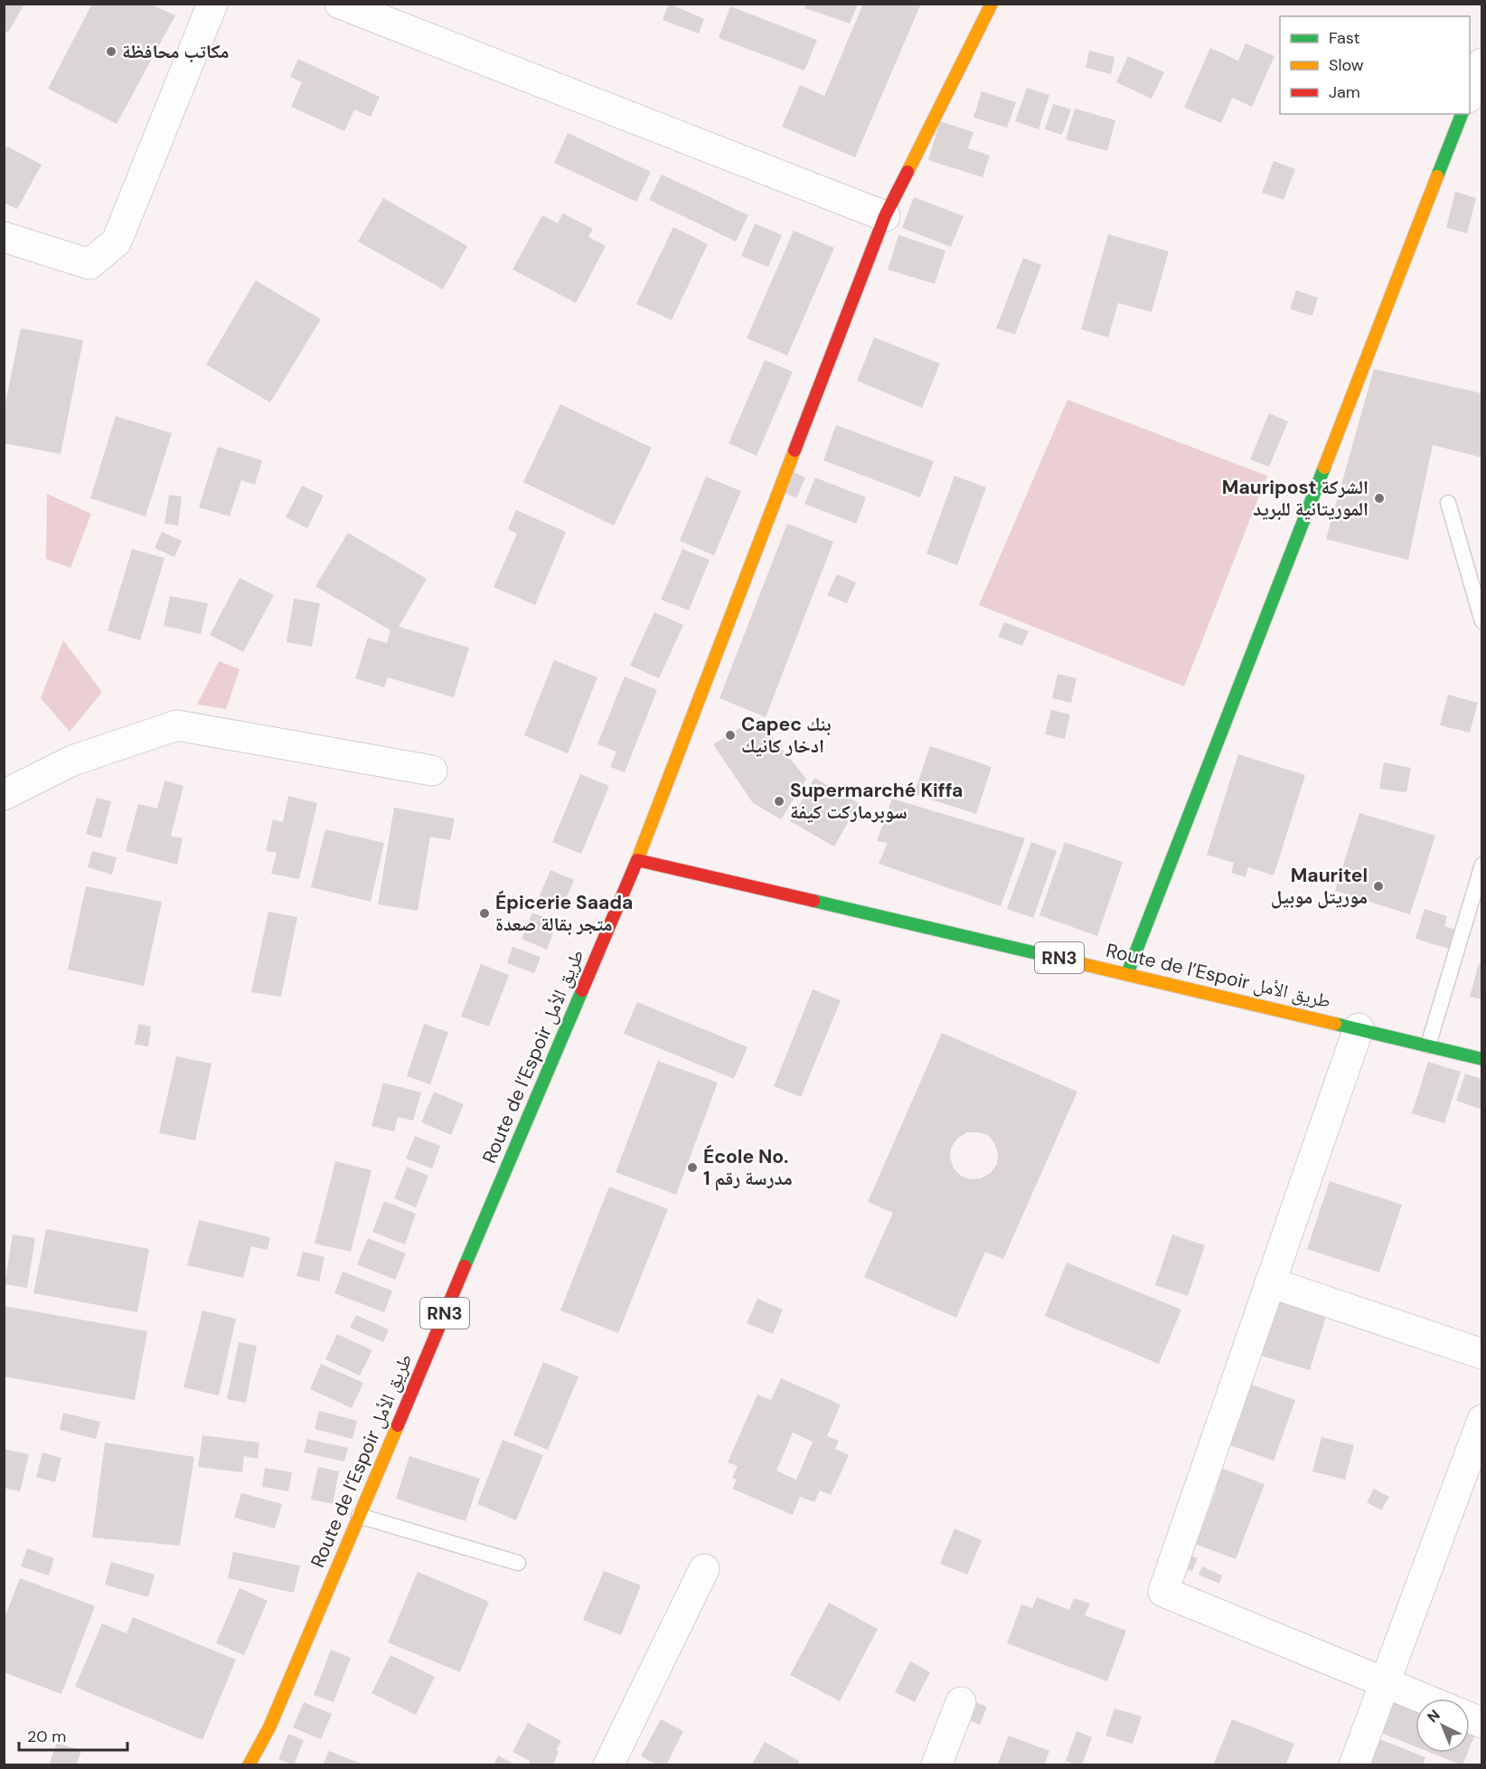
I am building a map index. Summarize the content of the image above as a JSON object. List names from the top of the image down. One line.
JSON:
{"streets":{"main road":["RN3","Route de l’Espoir طريق الأمل"]},"places":["مكاتب محافظة","Mauripost الشركة الموريتانية للبريد","Capec بنك ادخار كانيك","Supermarché Kiffa سوبرماركت كيفة","Mauritel موريتل موبيل","Épicerie Saada متجر بقالة صعدة","École No. 1 مدرسة رقم"],"legend":["Fast","Slow","Jam"],"scale_bar":"20 m","north":"top left"}
